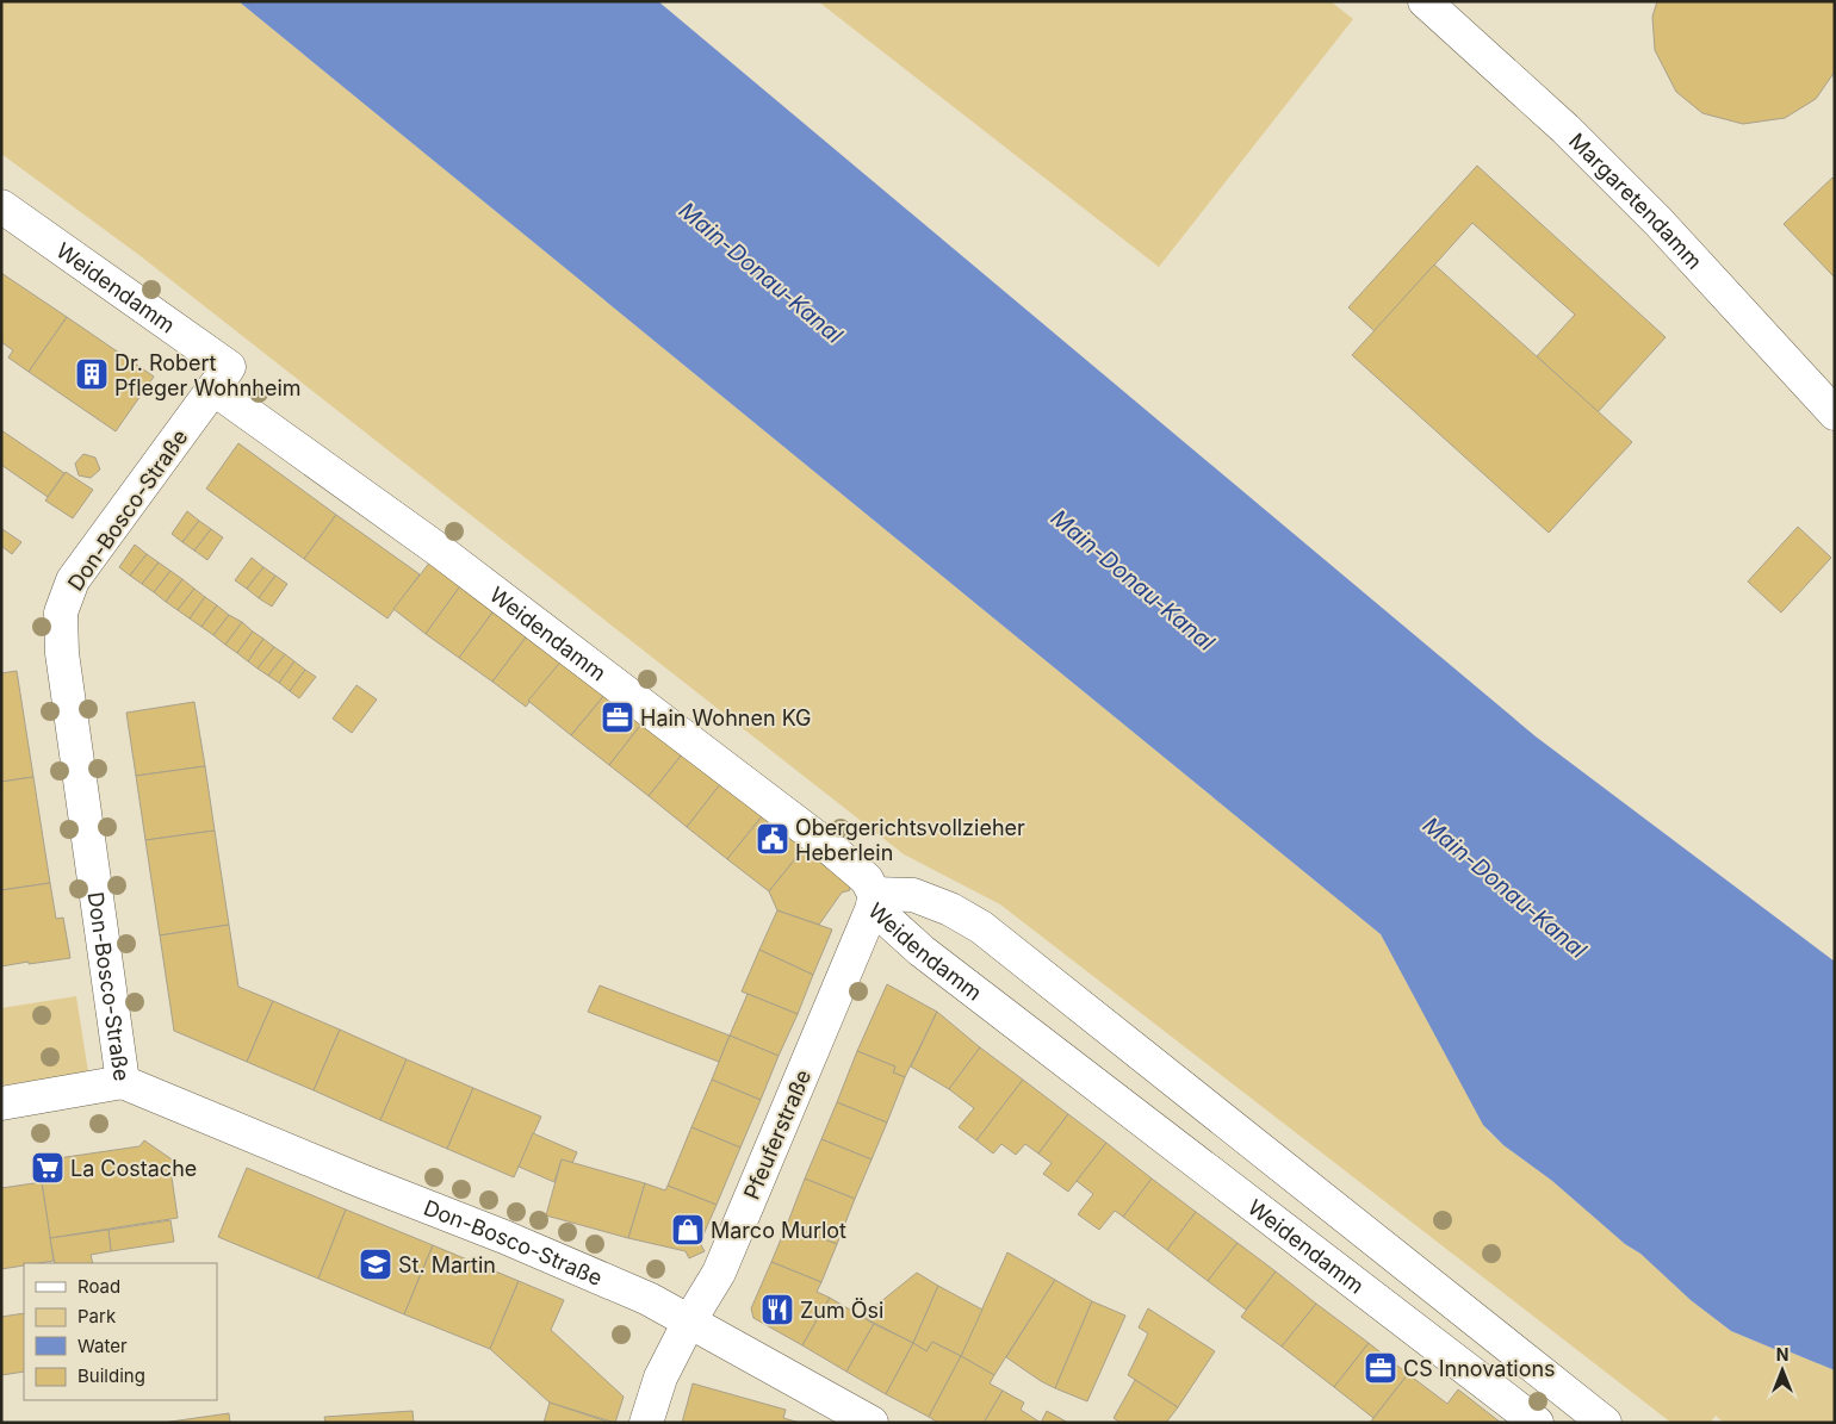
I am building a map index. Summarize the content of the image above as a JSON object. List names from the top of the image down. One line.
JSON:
{"streets":{"street":["Margaretendamm","Weidendamm","Don-Bosco-Straße","Pfeuferstraße"]},"crossings":[["Weidendamm","Don-Bosco-Straße"],["Weidendamm","Pfeuferstraße"],["Don-Bosco-Straße","Pfeuferstraße"]],"water":["Main-Donau-Kanal"],"places":{"building":["Dr. Robert Pfleger Wohnheim"],"office":["Hain Wohnen KG","CS Innovations"],"public building":["Obergerichtsvollzieher Heberlein"],"supermarket":["La Costache"],"shop":["Marco Murlot"],"school or university":["St. Martin"],"restaurant":["Zum Ösi"]},"legend":["Road","Park","Water","Building"],"north":"top"}
